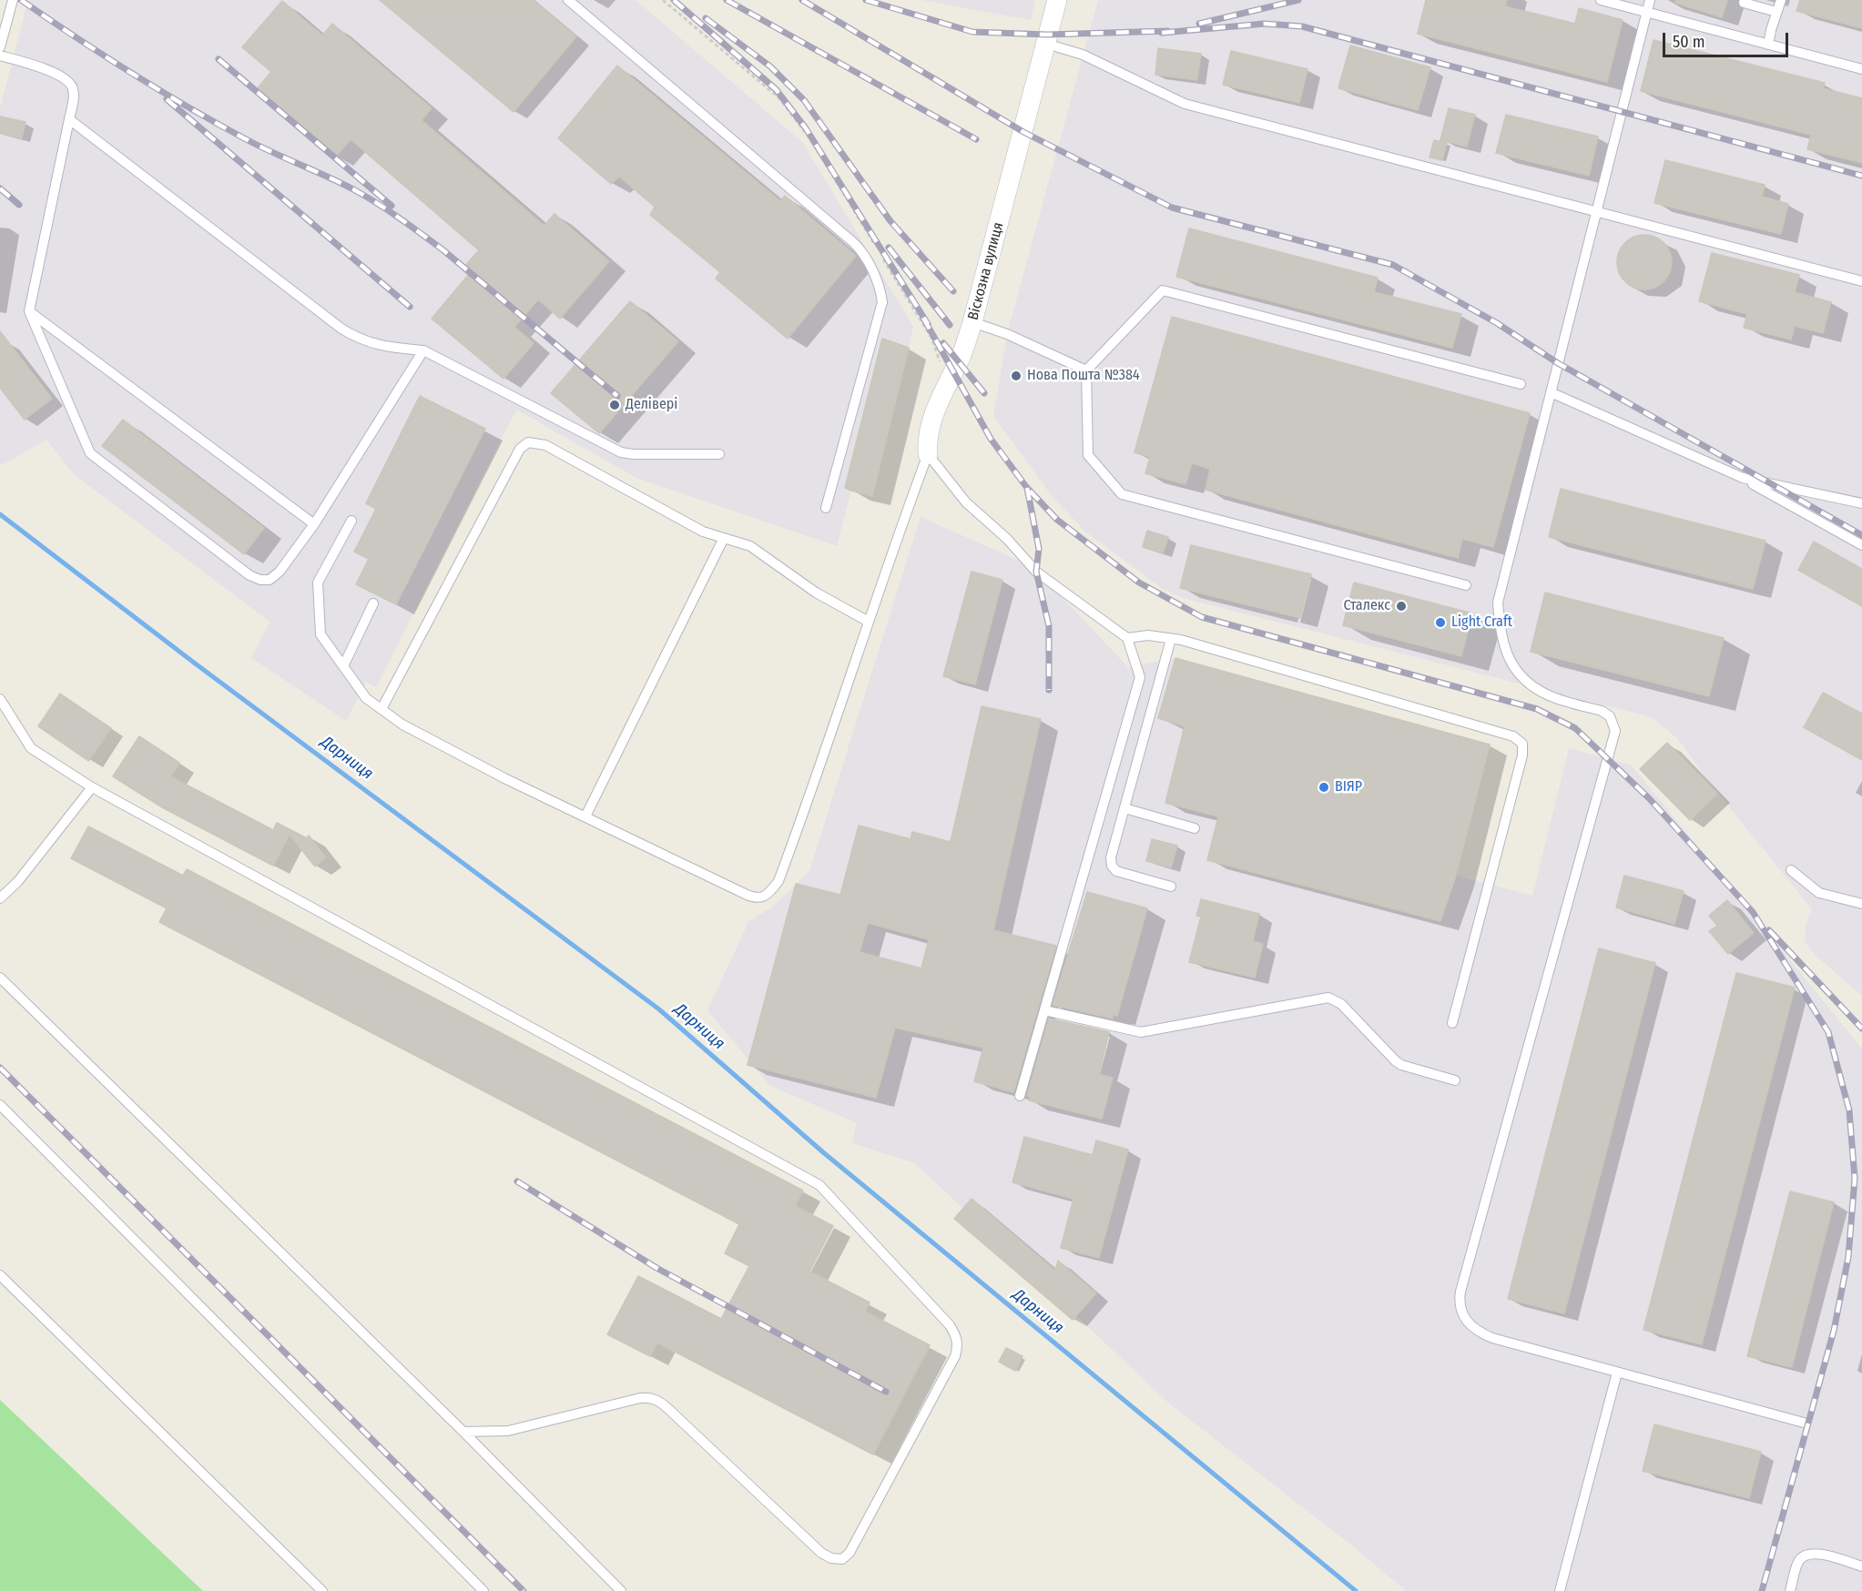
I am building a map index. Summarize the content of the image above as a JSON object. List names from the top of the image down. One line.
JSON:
{"streets":{"street":["Віскозна вулиця"]},"water":["Дарниця"],"places":["Нова Пошта №384","Делівері","Сталекс","Light Craft","ВІЯР"],"scale_bar":"50 m"}
